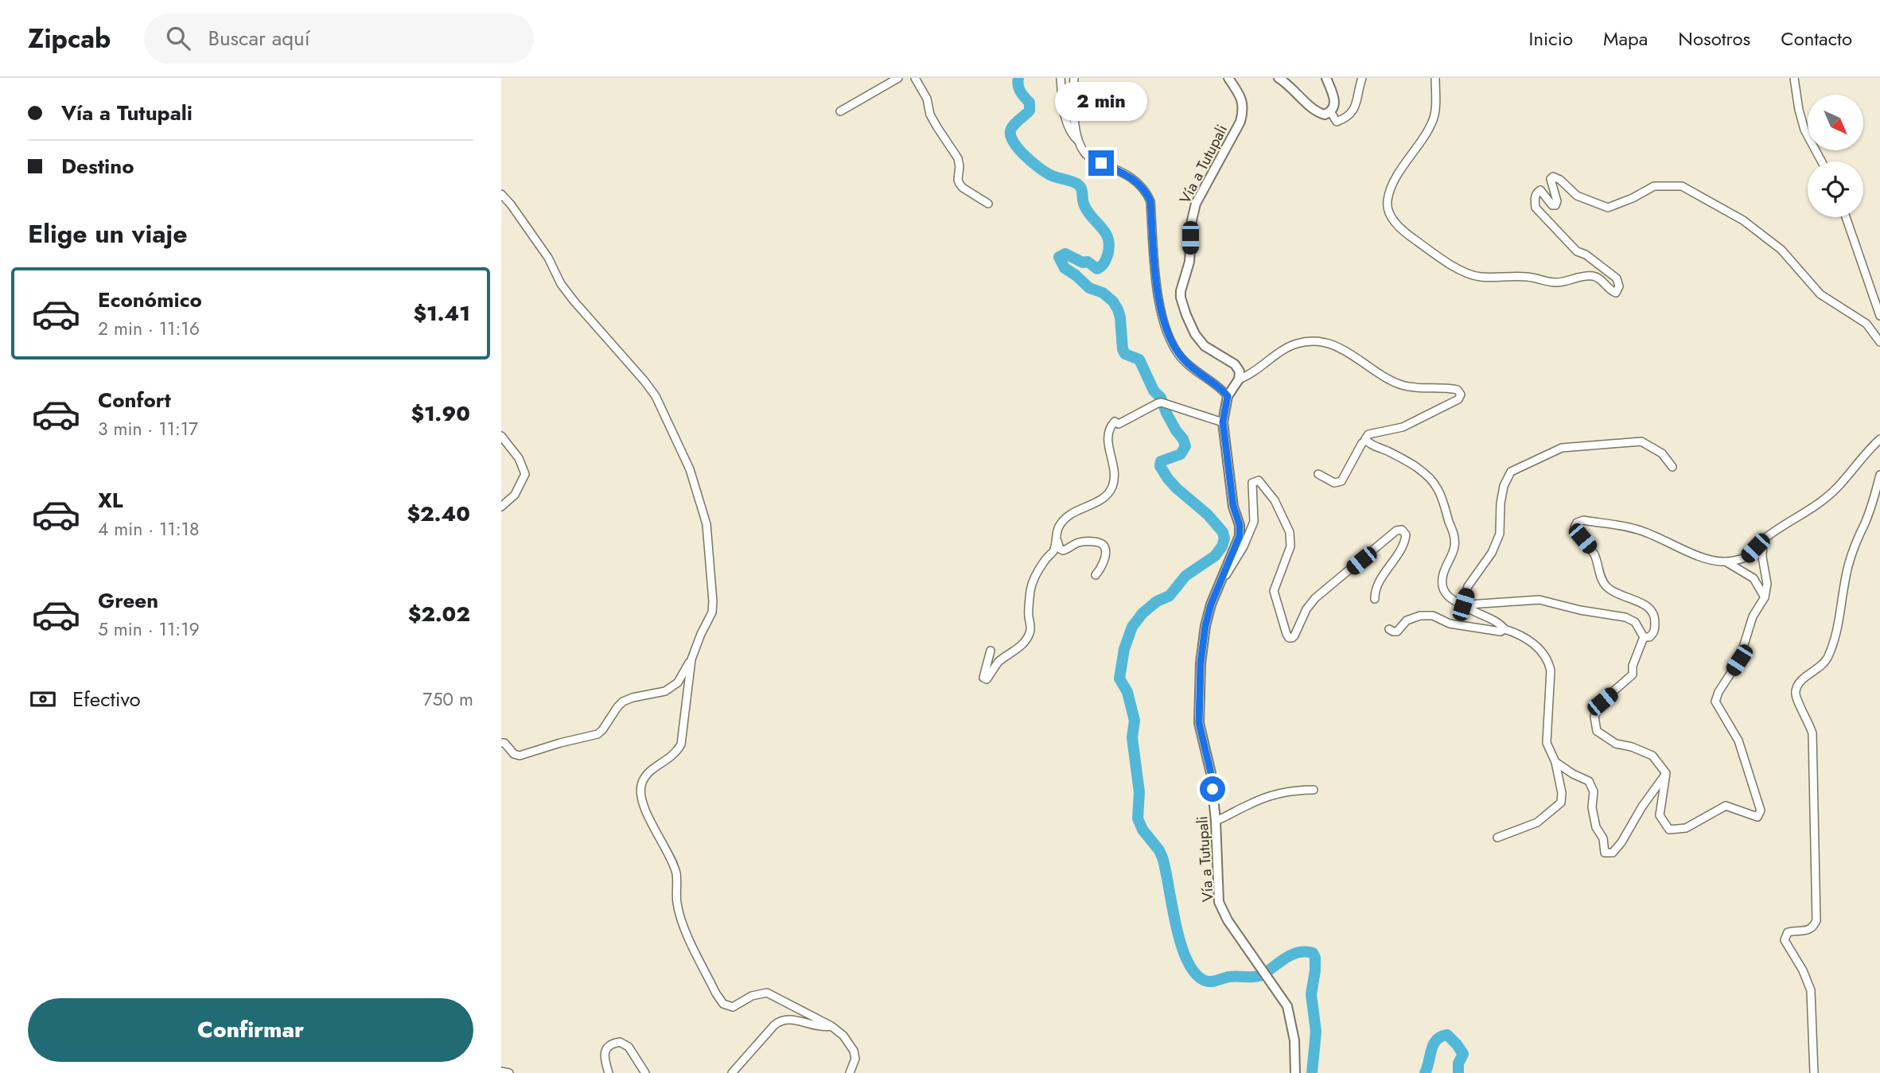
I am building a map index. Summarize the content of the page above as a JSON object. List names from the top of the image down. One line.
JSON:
{"streets":{"street":["Vía a Tutupali"]},"north":"bottom right","page":{"header":"Zipcab","search":"Buscar aquí","nav":["Inicio","Mapa","Nosotros","Contacto"],"banner":["Vía a Tutupali","Destino"],"bubble":"2 min","heading":"Elige un viaje","list":[{"name":"Económico","note":"2 min · 11:16","value":"$1.41"},{"name":"Confort","note":"3 min · 11:17","value":"$1.90"},{"name":"XL","note":"4 min · 11:18","value":"$2.40"},{"name":"Green","note":"5 min · 11:19","value":"$2.02"}],"pay":["Efectivo","750 m"],"buttons":"Confirmar"}}
